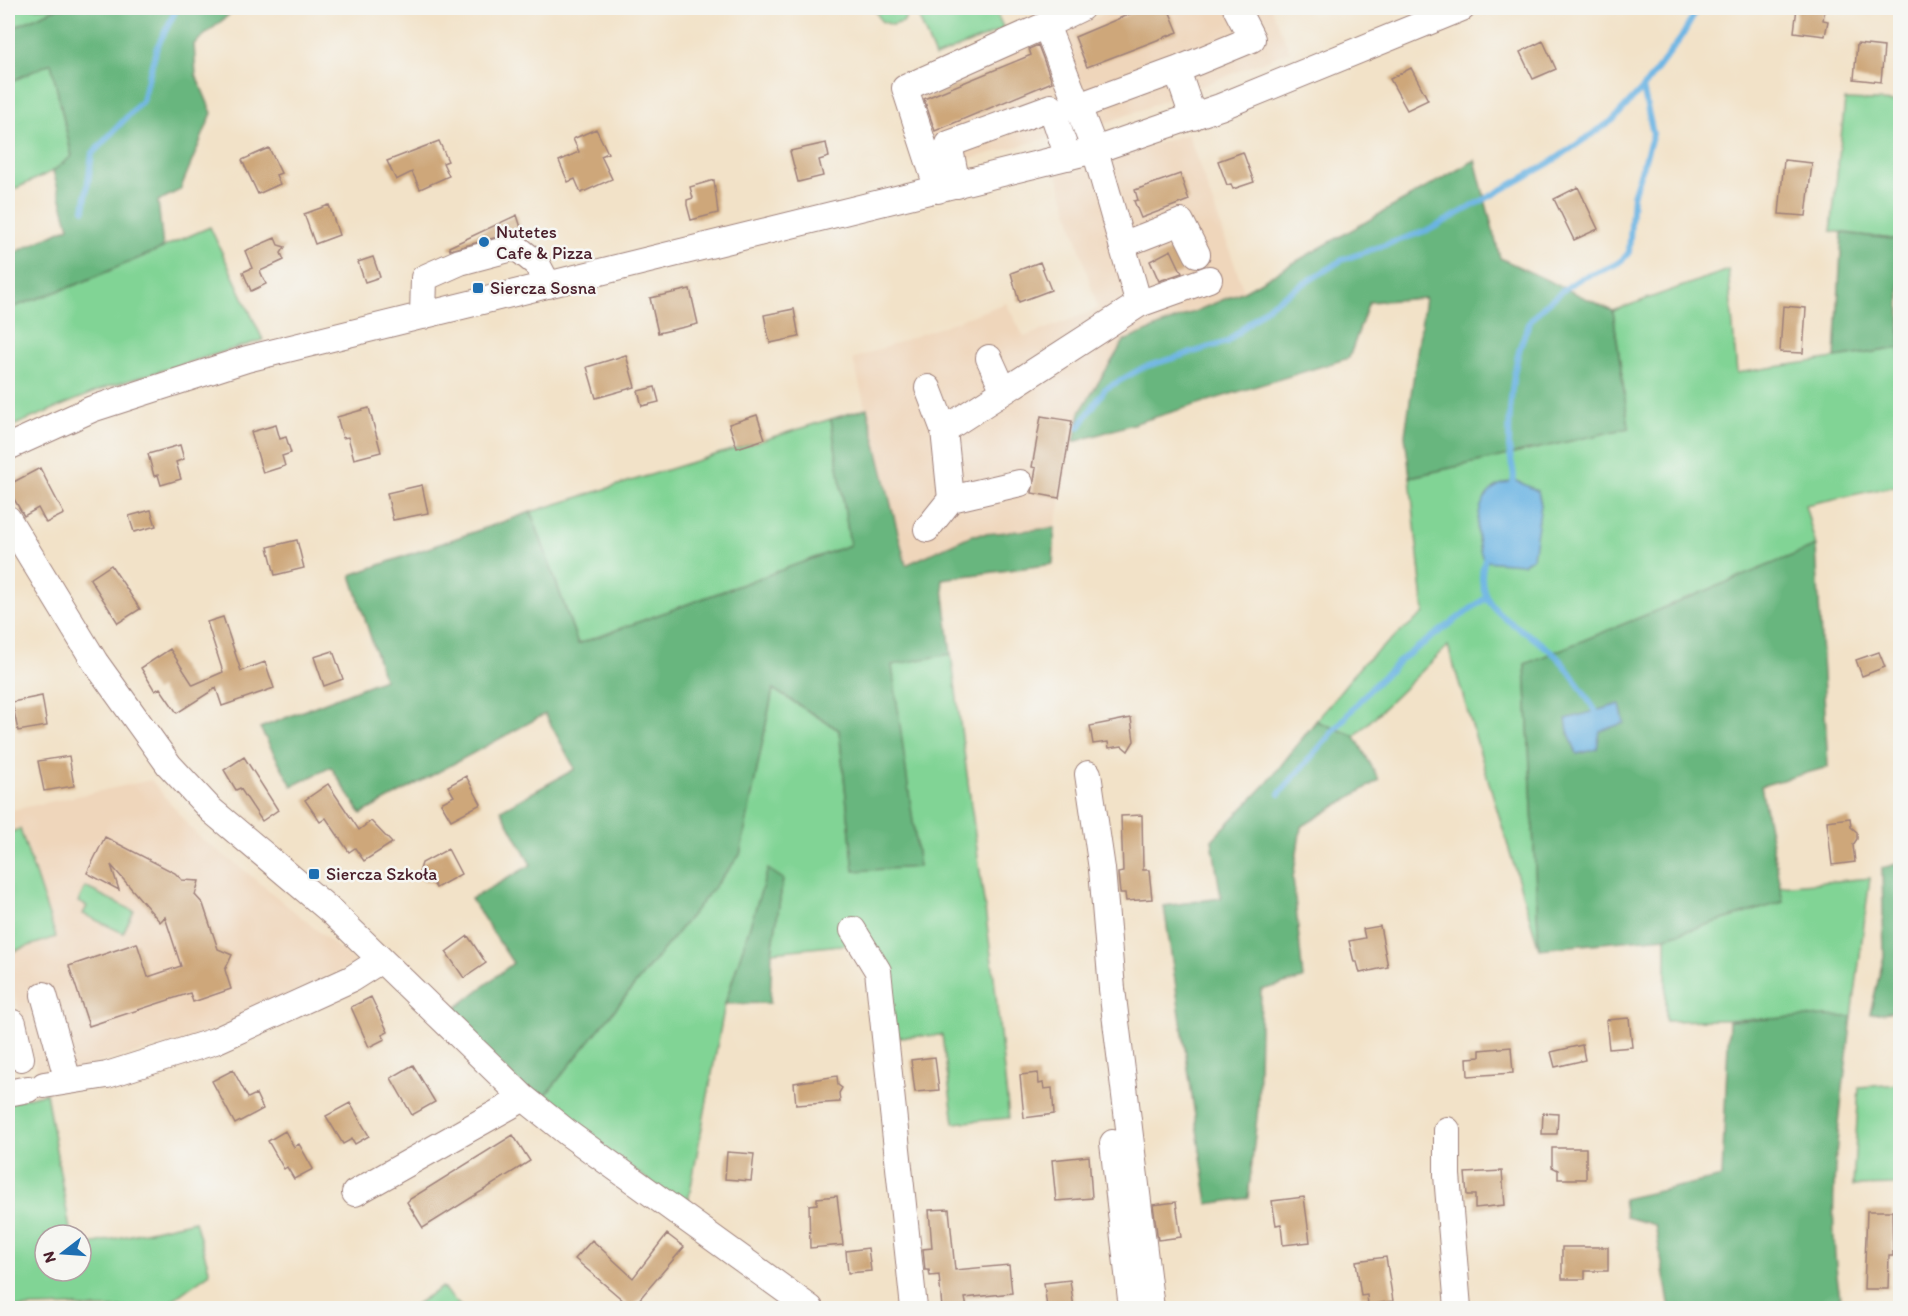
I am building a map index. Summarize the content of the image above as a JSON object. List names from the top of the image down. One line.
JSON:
{"places":{"other":["Nutetes Cafe & Pizza"],"transit":["Siercza Sosna","Siercza Szkoła"]},"north":"left"}
